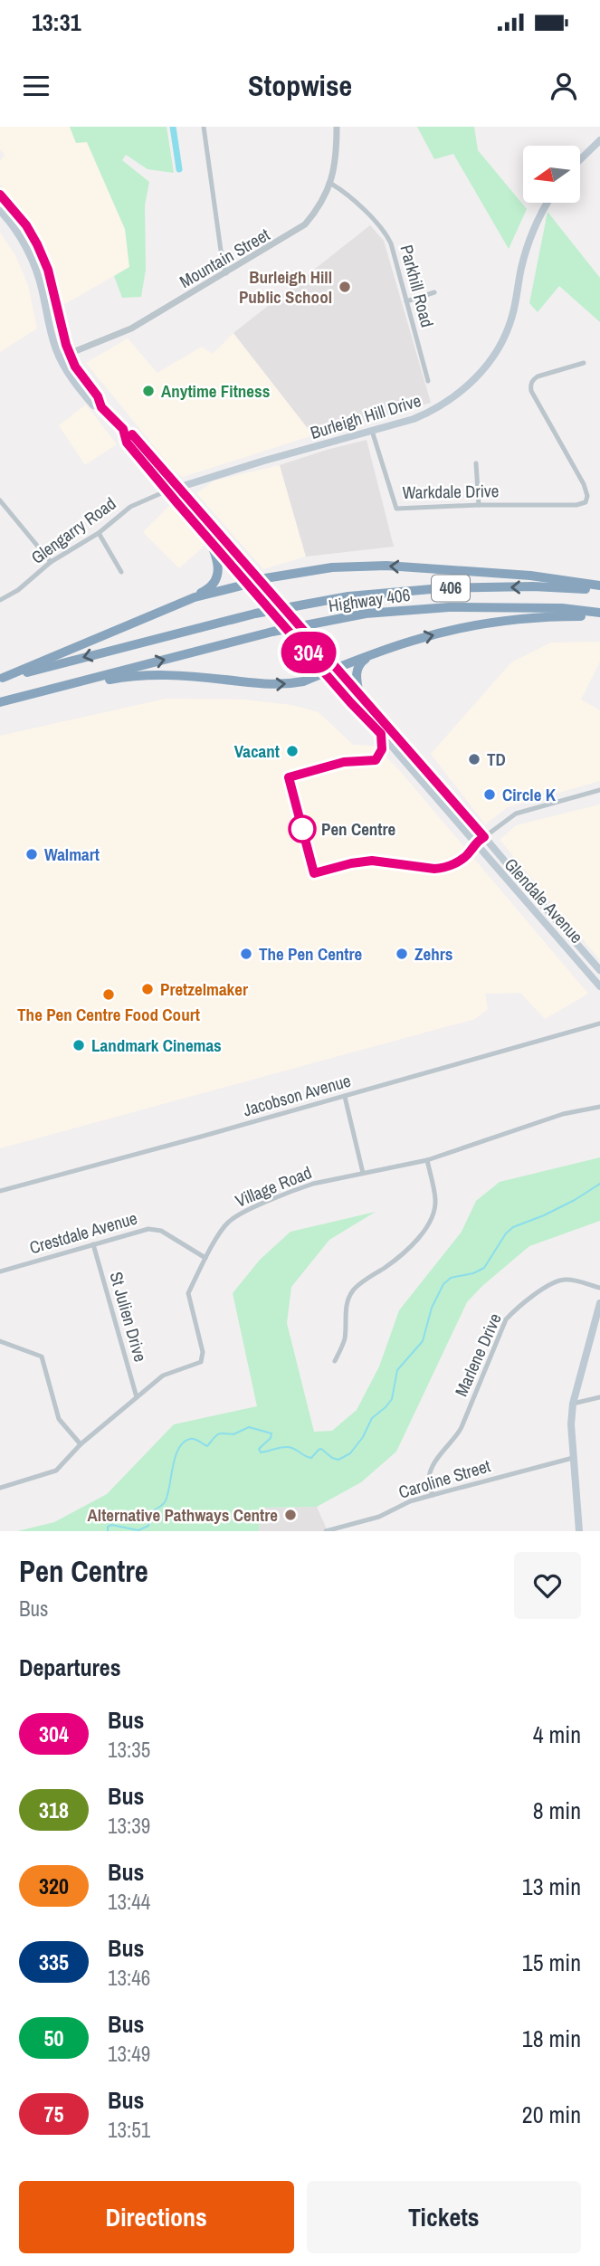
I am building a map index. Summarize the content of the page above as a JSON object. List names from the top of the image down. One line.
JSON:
{"streets":{"highway":["406","Highway 406"],"main road":["Burleigh Hill Drive","Glendale Avenue"],"street":["Mountain Street","Parkhill Road","Warkdale Drive","Glengarry Road","Jacobson Avenue","Village Road","Crestdale Avenue","St Julien Drive","Marlene Drive","Caroline Street"]},"crossings":[["Mountain Street","Parkhill Road"],["Mountain Street","Glendale Avenue"],["Burleigh Hill Drive","Warkdale Drive"],["Burleigh Hill Drive","Glengarry Road"],["Burleigh Hill Drive","Glendale Avenue"],["Glengarry Road","Glendale Avenue"],["Village Road","Crestdale Avenue"],["Village Road","St Julien Drive"],["Crestdale Avenue","St Julien Drive"],["Marlene Drive","Caroline Street"]],"places":["Burleigh Hill Public School","Anytime Fitness","Vacant","TD","Circle K","Pen Centre","Walmart","The Pen Centre","Zehrs","Pretzelmaker","The Pen Centre Food Court","Landmark Cinemas","Alternative Pathways Centre"],"lines":["bus line 304"],"north":"left","page":{"status":"13:31","header":"Stopwise","on_map":"304","heading":[["Pen Centre","Bus"],"Departures"],"list":[{"mark":"304","name":"Bus","note":"13:35","value":"4 min"},{"mark":"318","name":"Bus","note":"13:39","value":"8 min"},{"mark":"320","name":"Bus","note":"13:44","value":"13 min"},{"mark":"335","name":"Bus","note":"13:46","value":"15 min"},{"mark":"50","name":"Bus","note":"13:49","value":"18 min"},{"mark":"75","name":"Bus","note":"13:51","value":"20 min"}],"buttons":["Directions","Tickets"]}}
